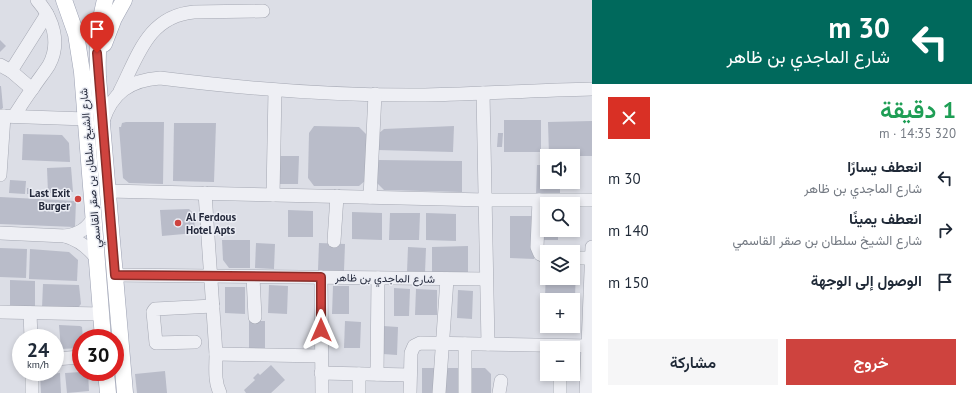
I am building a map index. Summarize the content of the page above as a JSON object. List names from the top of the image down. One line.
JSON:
{"streets":{"main road":["شارع الشيخ سلطان بن صقر القاسمي"],"street":["شارع الماجدي بن ظاهر"]},"crossings":[["شارع الشيخ سلطان بن صقر القاسمي","شارع الماجدي بن ظاهر"]],"places":["Last Exit Burger","Al Ferdous Hotel Apts"],"page":{"turn":["30 m","شارع الماجدي بن ظاهر"],"heading":["1 دقيقة","320 m · 14:35"],"map_buttons":["+","−"],"list":[{"name":"انعطف يسارًا","note":"شارع الماجدي بن ظاهر","value":"30 m"},{"name":"انعطف يمينًا","note":"شارع الشيخ سلطان بن صقر القاسمي","value":"140 m"},{"name":"الوصول إلى الوجهة","value":"150 m"}],"speed":"24 km/h","limit":"30","buttons":["خروج","مشاركة"]}}
